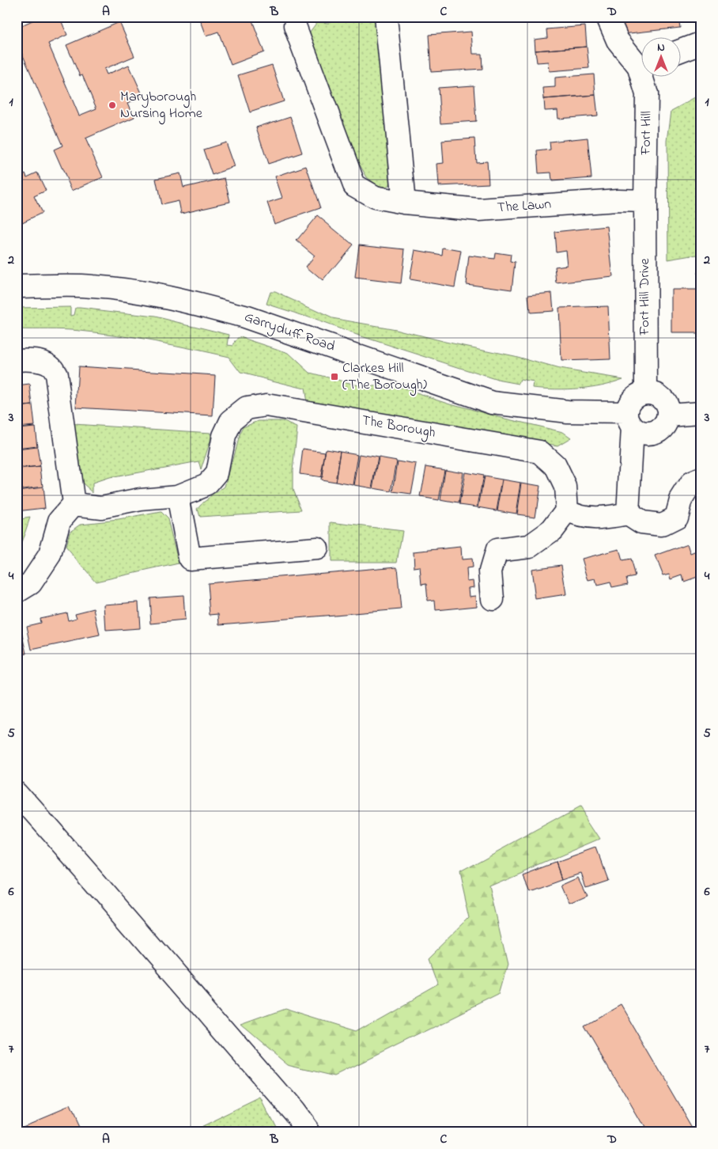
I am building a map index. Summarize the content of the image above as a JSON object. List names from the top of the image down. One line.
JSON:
{"streets":{"street":["Fort Hill","The Lawn","Fort Hill Drive","Garryduff Road","The Borough"]},"crossings":[["Fort Hill","The Lawn"],["Fort Hill","Fort Hill Drive"],["The Lawn","Fort Hill Drive"],["Fort Hill Drive","Garryduff Road"]],"places":{"other":["Maryborough Nursing Home"],"transit":["Clarkes Hill (The Borough)"]},"north":"top","grid":{"columns":["A","B","C","D"],"rows":["1","2","3","4","5","6","7"]}}
